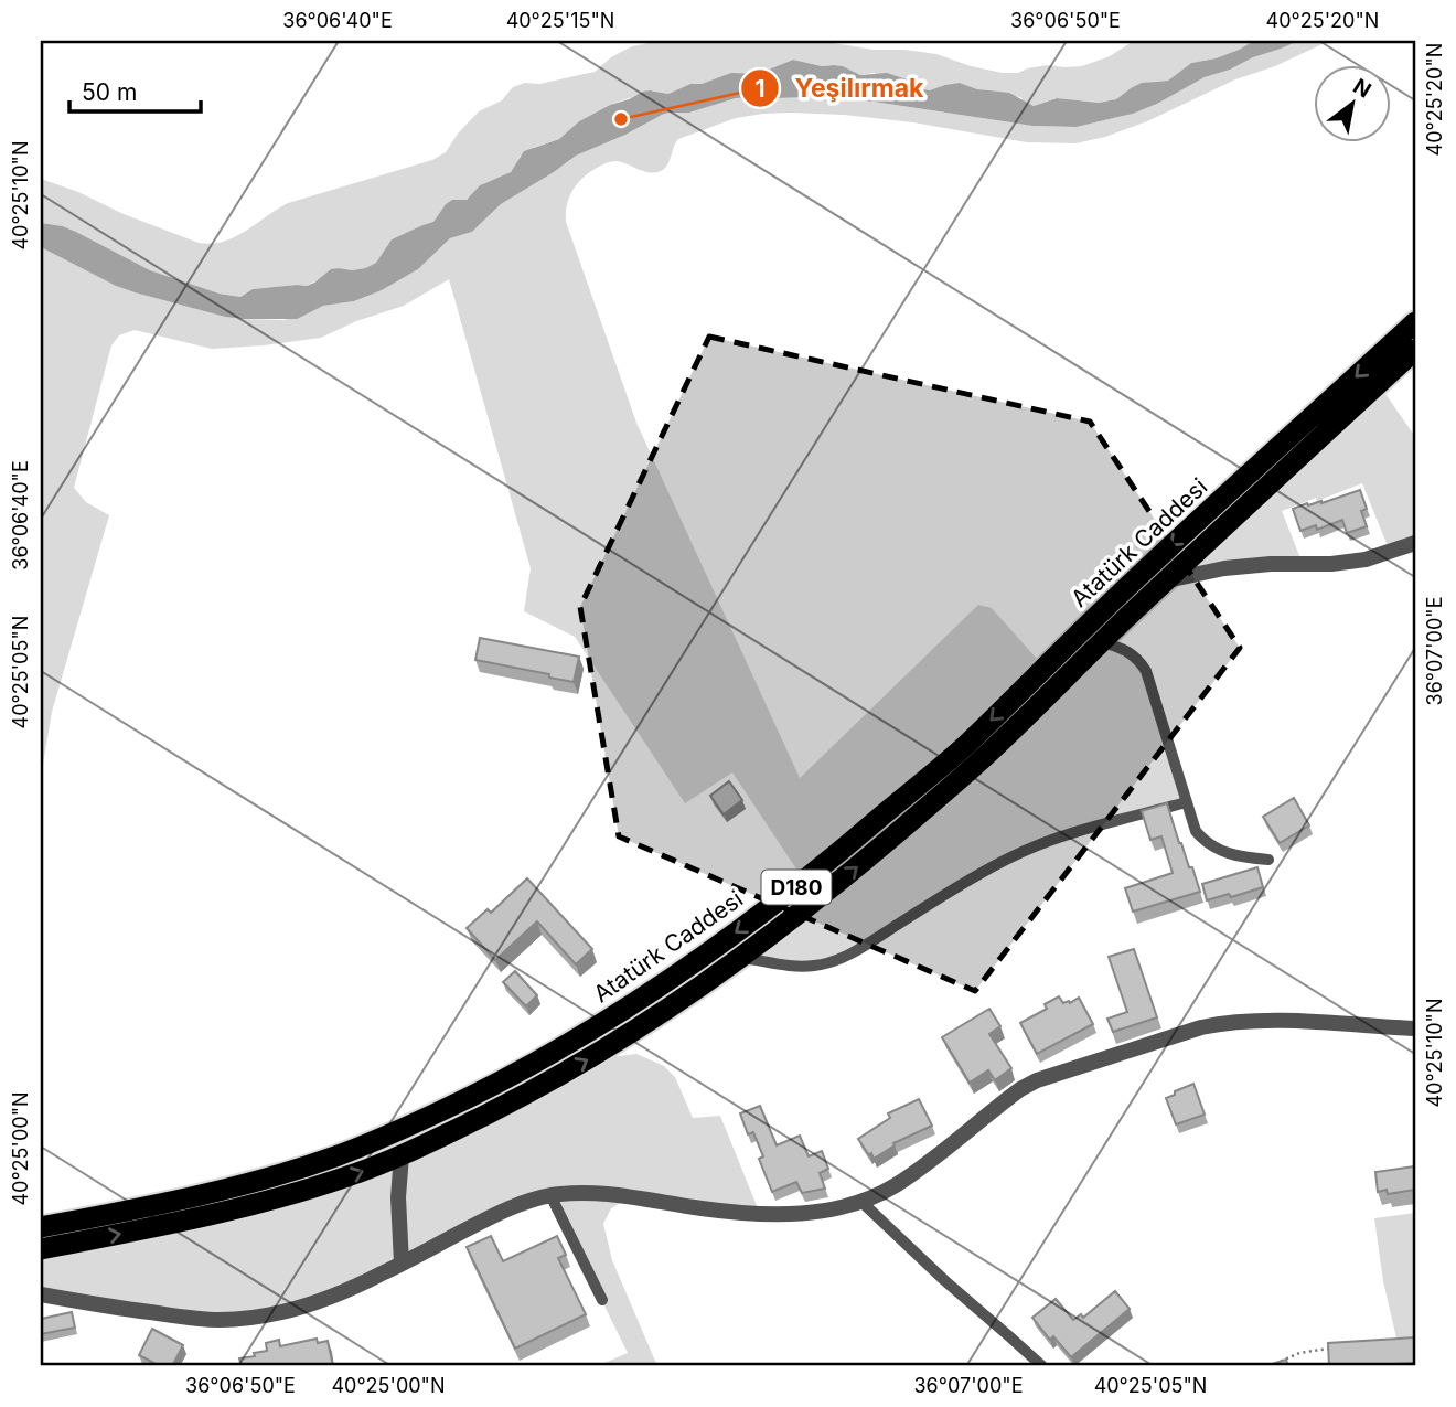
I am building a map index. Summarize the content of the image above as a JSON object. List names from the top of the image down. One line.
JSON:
{"streets":{"highway":["Atatürk Caddesi","D180"]},"places":["Yeşilırmak"],"scale_bar":"50 m","north":"top right","coordinates":["36°06'40\"E","40°25'15\"N","36°06'50\"E","40°25'20\"N","40°25'10\"N","36°07'00\"E","40°25'05\"N","40°25'00\"N"]}
